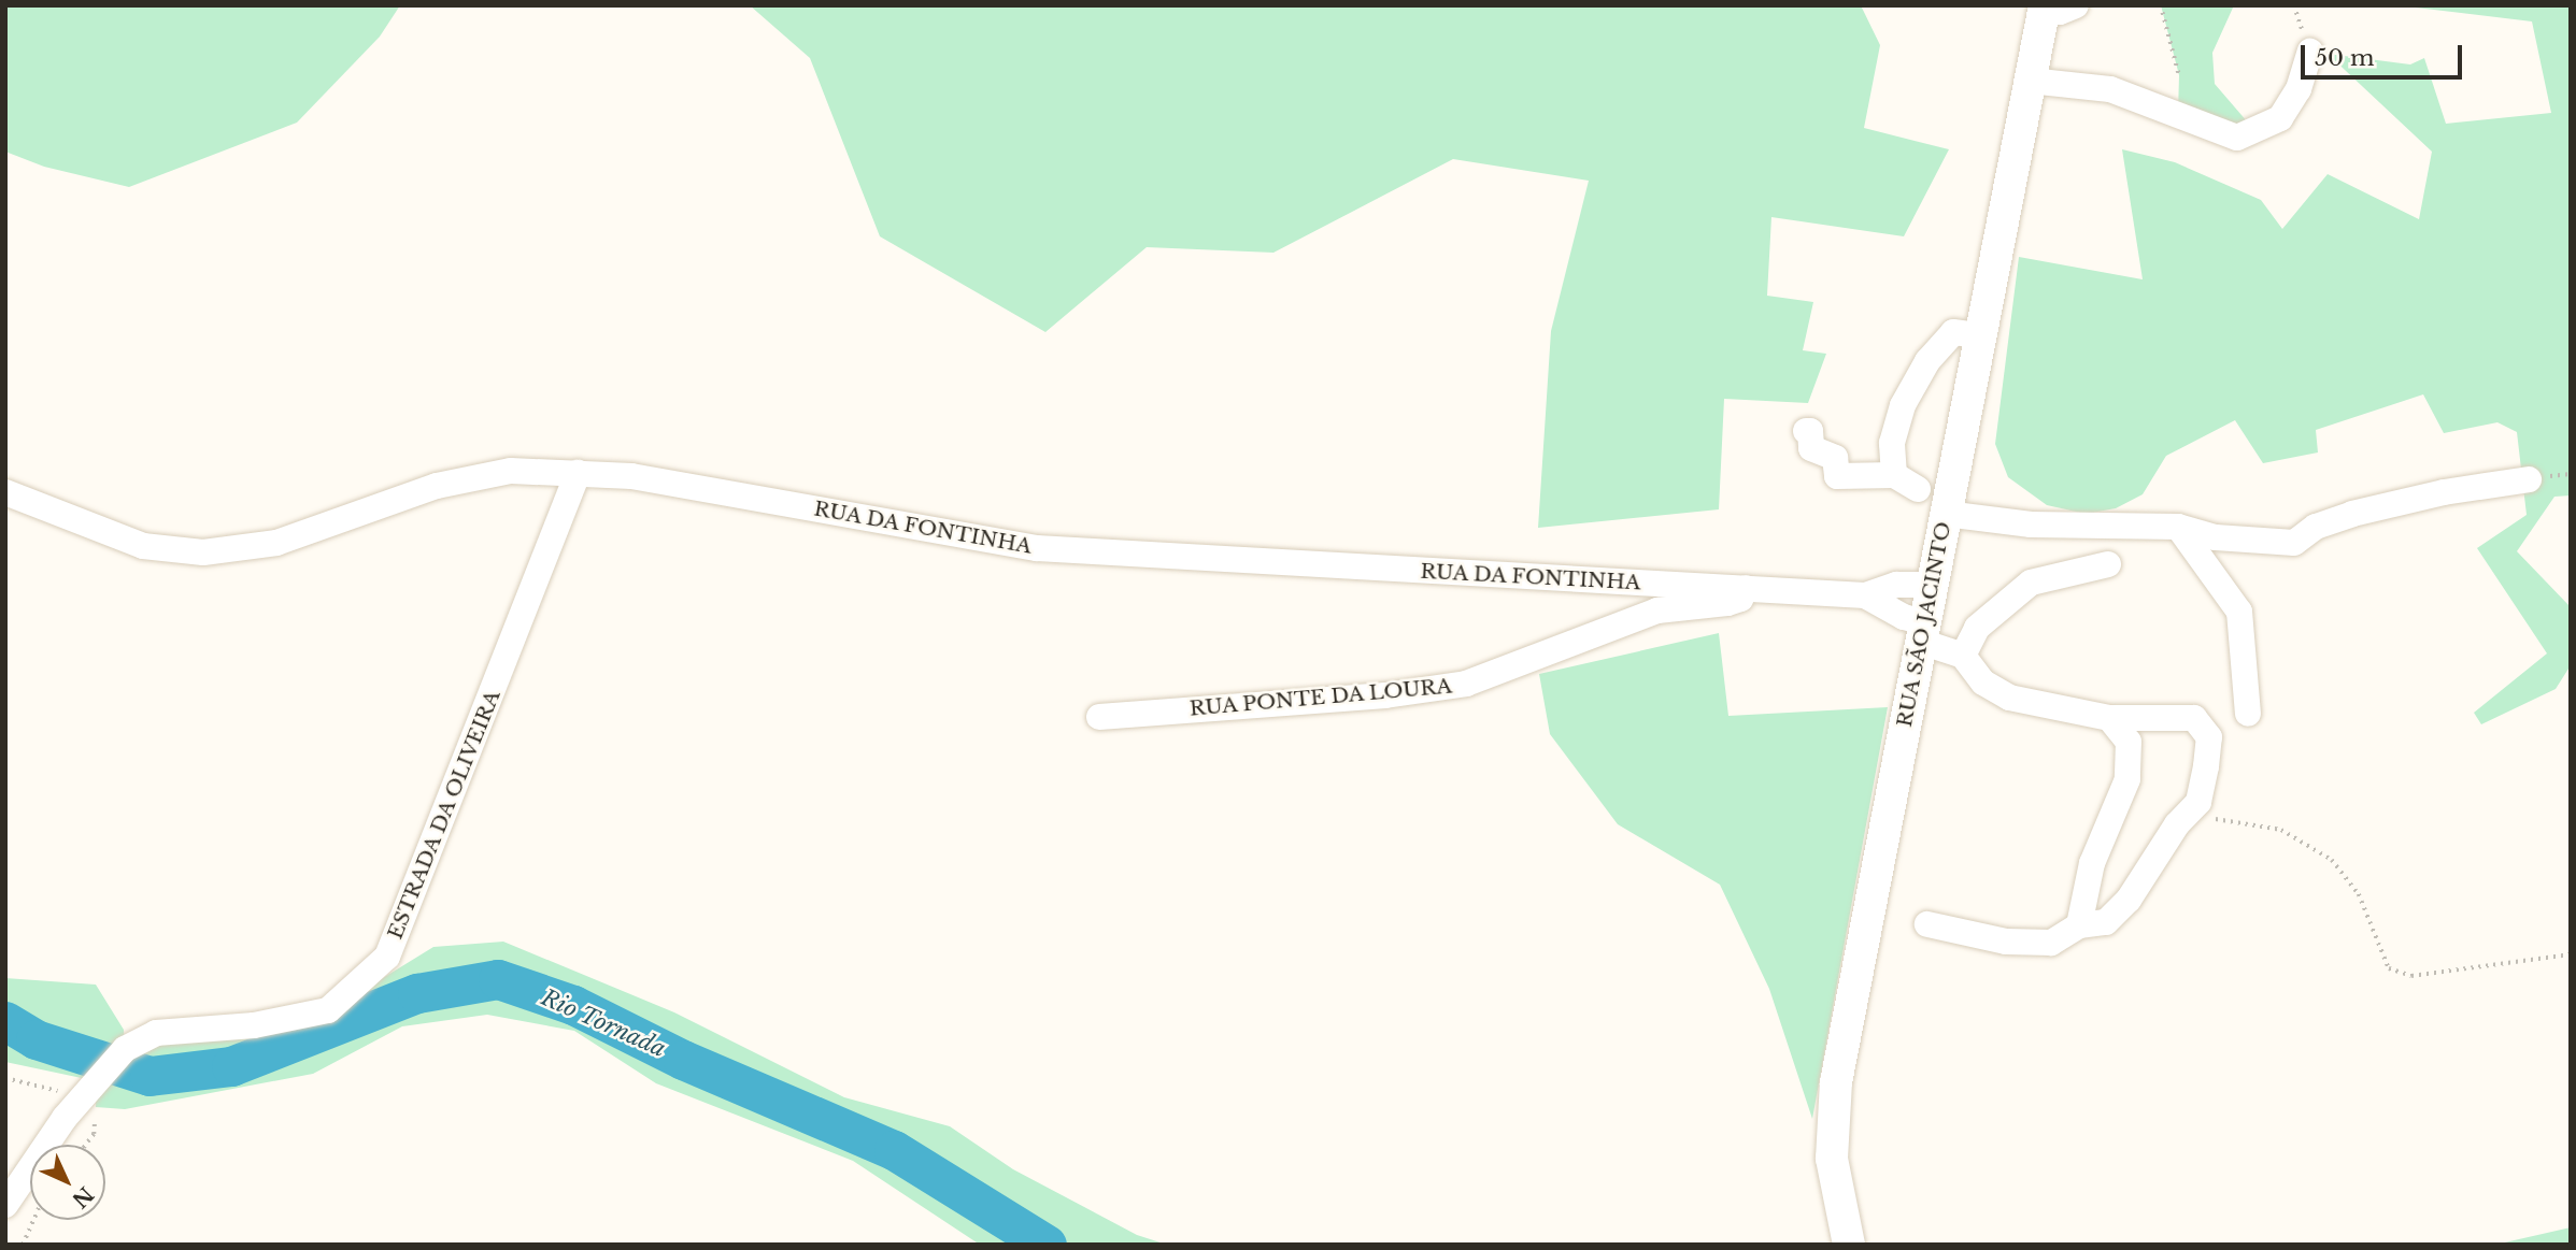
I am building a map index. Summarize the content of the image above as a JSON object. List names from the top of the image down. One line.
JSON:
{"streets":{"main road":["RUA SÃO JACINTO"],"street":["RUA DA FONTINHA","RUA PONTE DA LOURA","ESTRADA DA OLIVEIRA"]},"crossings":[["RUA DA FONTINHA","RUA SÃO JACINTO"],["RUA DA FONTINHA","RUA PONTE DA LOURA"],["RUA DA FONTINHA","ESTRADA DA OLIVEIRA"]],"water":["Rio Tornada"],"scale_bar":"50 m","north":"bottom right"}
